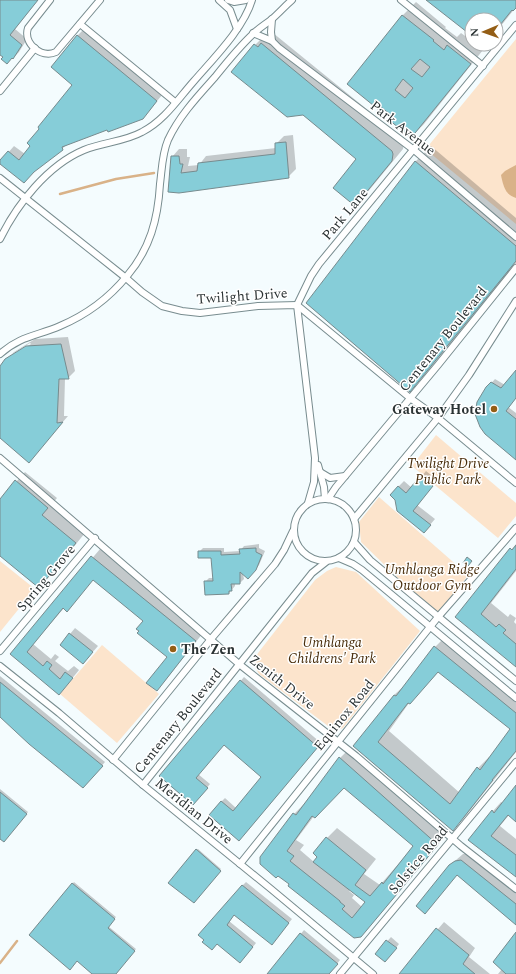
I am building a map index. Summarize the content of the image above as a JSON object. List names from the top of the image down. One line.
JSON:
{"streets":{"street":["Park Avenue","Park Lane","Twilight Drive","Centenary Boulevard","Spring Grove","Zenith Drive","Equinox Road","Meridian Drive","Solstice Road"]},"crossings":[["Park Avenue","Park Lane"],["Park Lane","Twilight Drive"],["Twilight Drive","Centenary Boulevard"],["Centenary Boulevard","Zenith Drive"],["Centenary Boulevard","Meridian Drive"],["Spring Grove","Zenith Drive"],["Zenith Drive","Equinox Road"],["Zenith Drive","Solstice Road"],["Equinox Road","Meridian Drive"],["Meridian Drive","Solstice Road"]],"parks":["Twilight Drive Public Park","Umhlanga Ridge Outdoor Gym","Umhlanga Childrens' Park"],"places":["Gateway Hotel","The Zen"],"north":"left"}
